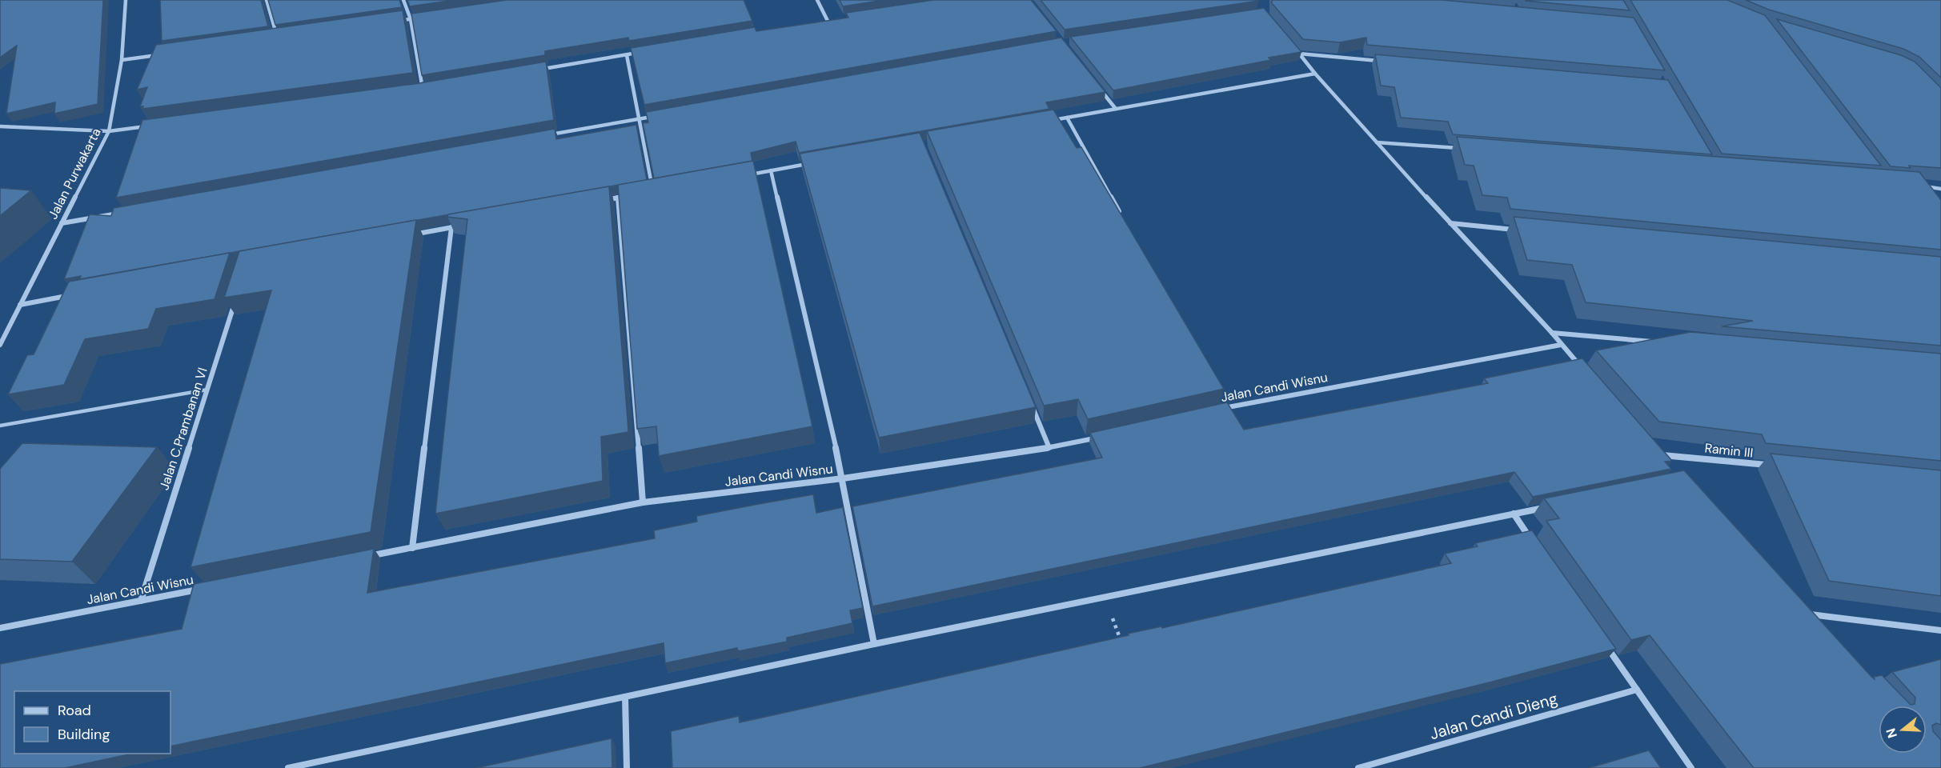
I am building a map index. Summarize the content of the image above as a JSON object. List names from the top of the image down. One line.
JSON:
{"streets":{"street":["Jalan Purwakarta","Jalan Candi Wisnu","Jalan C.Prambanan VI","Ramin III","Jalan Candi Dieng"]},"crossings":[["Jalan Candi Wisnu","Jalan C.Prambanan VI"]],"legend":["Road","Building"],"north":"left"}
